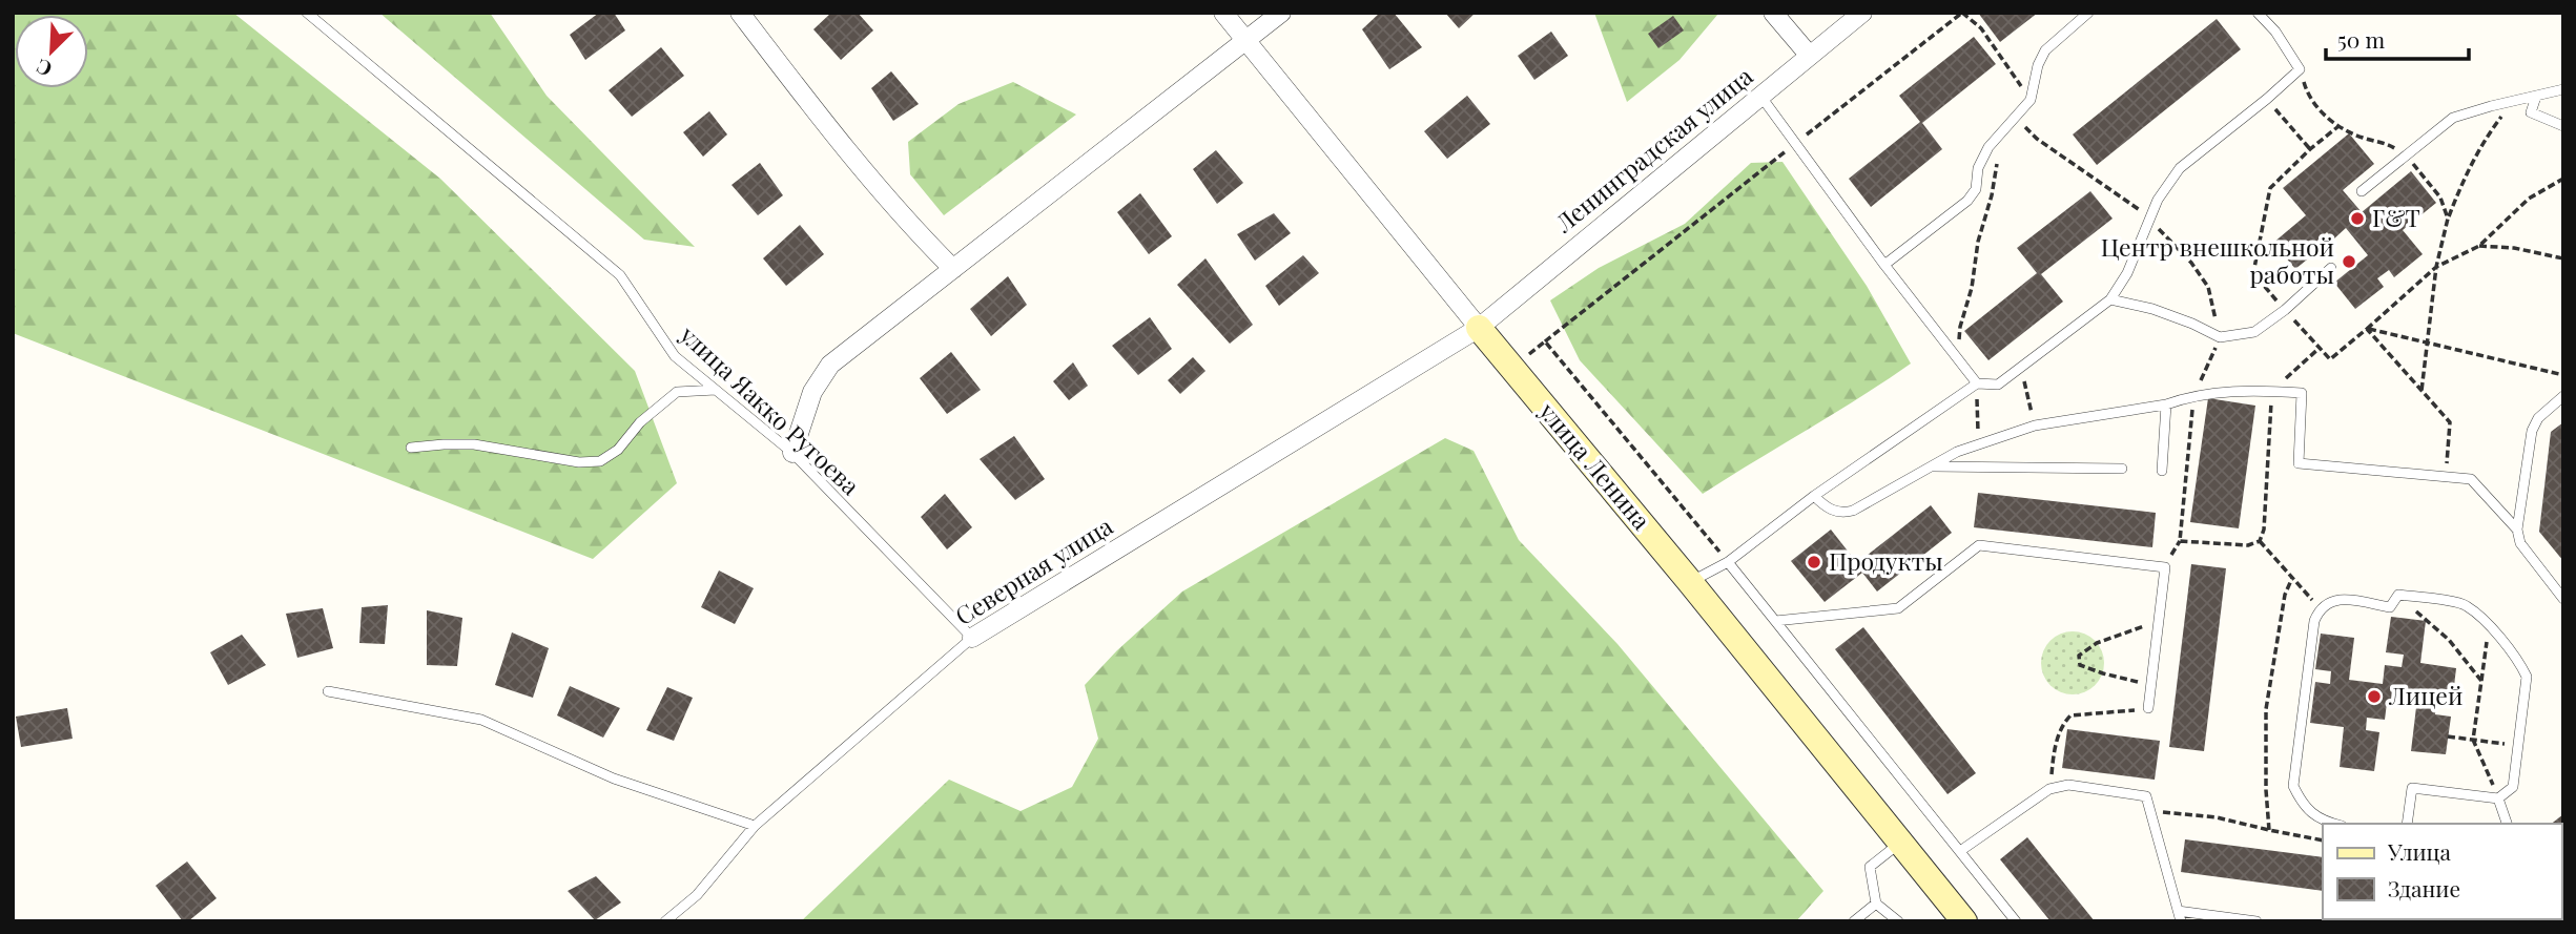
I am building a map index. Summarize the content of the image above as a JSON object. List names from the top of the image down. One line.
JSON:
{"streets":{"street":["Ленинградская улица","улица Ленина","Северная улица"],"lane":["улица Яакко Ругоева"]},"crossings":[["Ленинградская улица","улица Ленина"],["Ленинградская улица","Северная улица"],["улица Яакко Ругоева","Северная улица"],["улица Ленина","Северная улица"]],"places":["Г&Т","Центр внешкольной работы","Продукты","Лицей"],"legend":["Улица","Здание"],"scale_bar":"50 m","north":"bottom left"}
